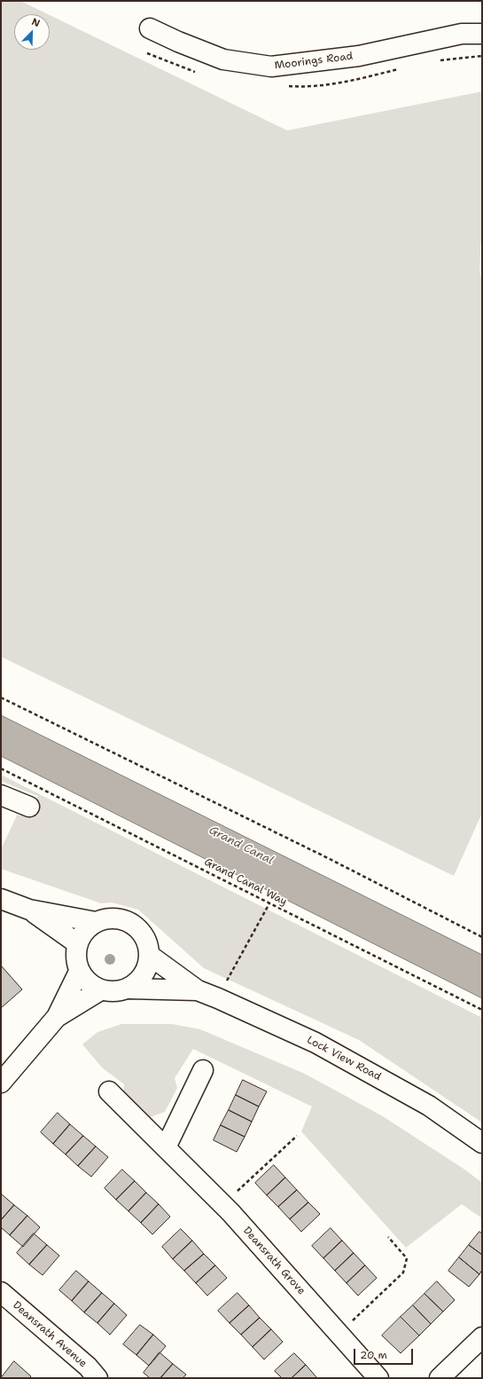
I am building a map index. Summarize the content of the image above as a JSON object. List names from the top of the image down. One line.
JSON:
{"streets":{"street":["Moorings Road","Lock View Road","Deansrath Grove","Deansrath Avenue"],"path":["Grand Canal Way"]},"water":["Grand Canal"],"scale_bar":"20 m","north":"top right"}
